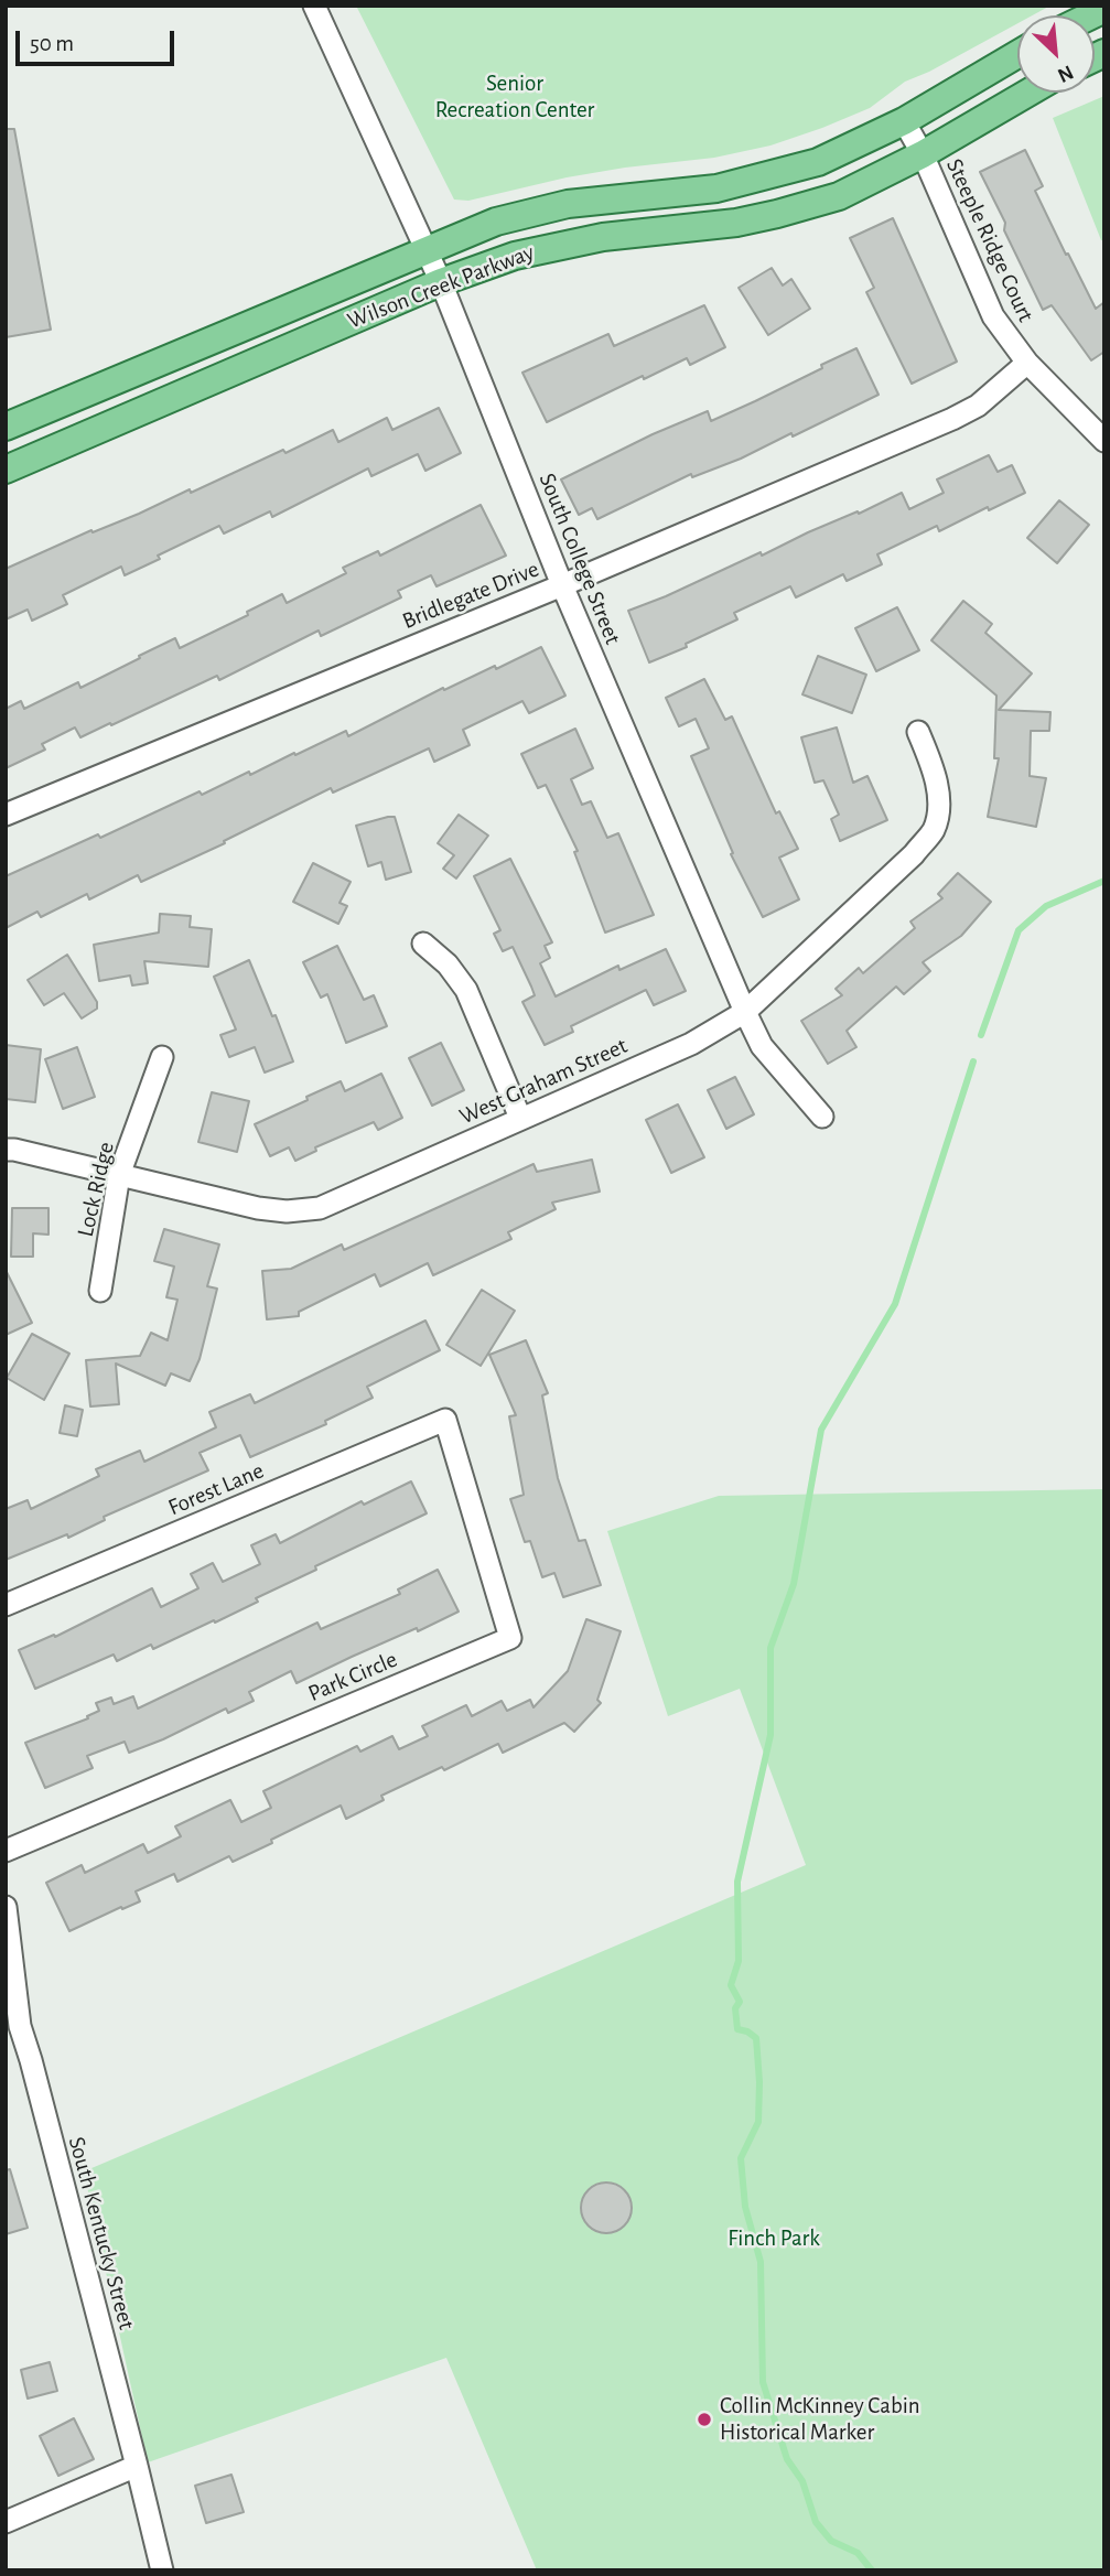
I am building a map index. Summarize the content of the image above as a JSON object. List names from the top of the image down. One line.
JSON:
{"streets":{"main road":["Wilson Creek Parkway"],"street":["Steeple Ridge Court","South College Street","Bridlegate Drive","West Graham Street","Lock Ridge","Forest Lane","Park Circle","South Kentucky Street"]},"crossings":[["Steeple Ridge Court","Wilson Creek Parkway"],["Steeple Ridge Court","Bridlegate Drive"],["Wilson Creek Parkway","South College Street"],["South College Street","Bridlegate Drive"],["South College Street","West Graham Street"],["West Graham Street","Lock Ridge"],["Forest Lane","Park Circle"]],"parks":["Senior Recreation Center","Finch Park"],"places":["Collin McKinney Cabin Historical Marker"],"scale_bar":"50 m","north":"bottom right"}
